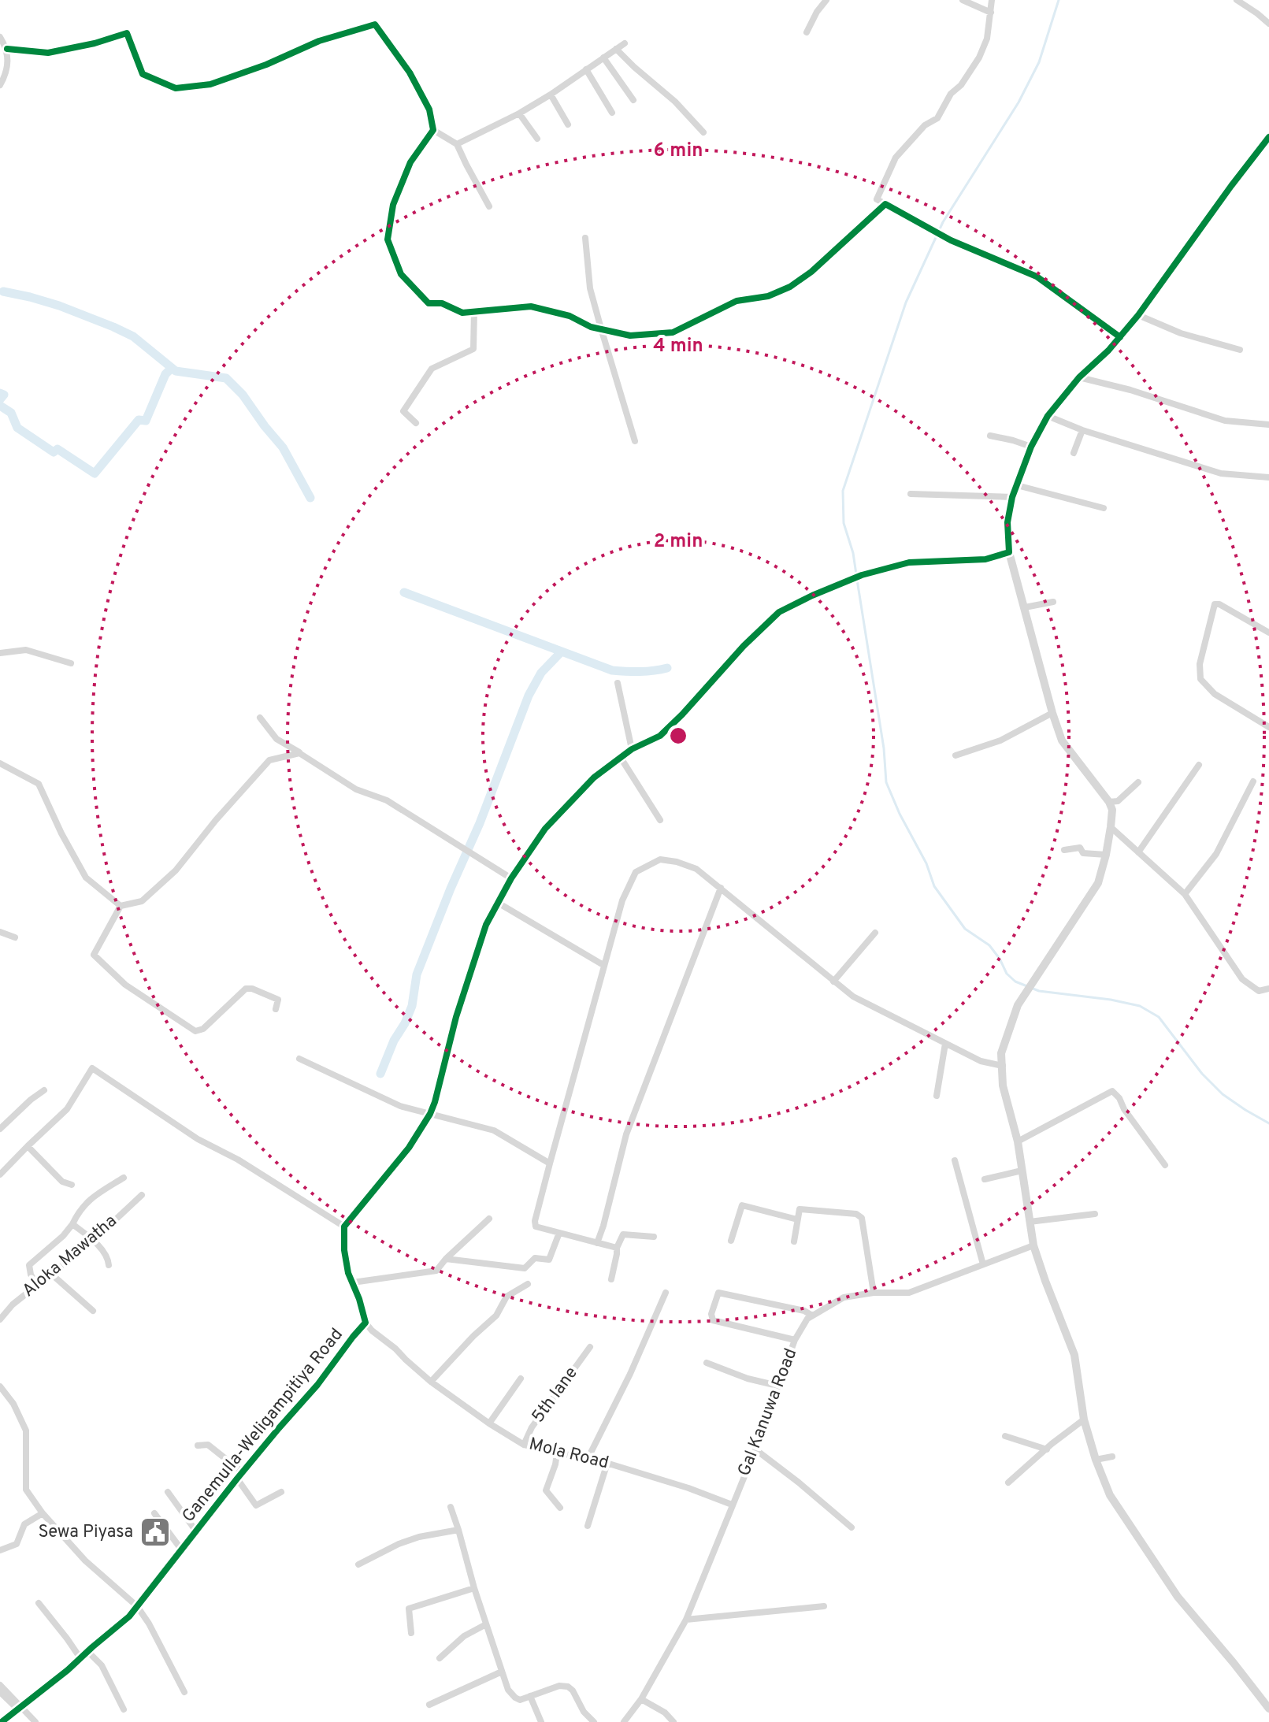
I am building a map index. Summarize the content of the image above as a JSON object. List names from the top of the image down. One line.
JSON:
{"streets":{"street":["Aloka Mawatha","5th lane","Gal Kanuwa Road","Ganemulla-Weligampitiya Road","Mola Road"]},"crossings":[["5th lane","Mola Road"],["Gal Kanuwa Road","Mola Road"],["Ganemulla-Weligampitiya Road","Mola Road"]],"places":{"public building":["Sewa Piyasa"]},"rings":["6 min","4 min","2 min"]}
